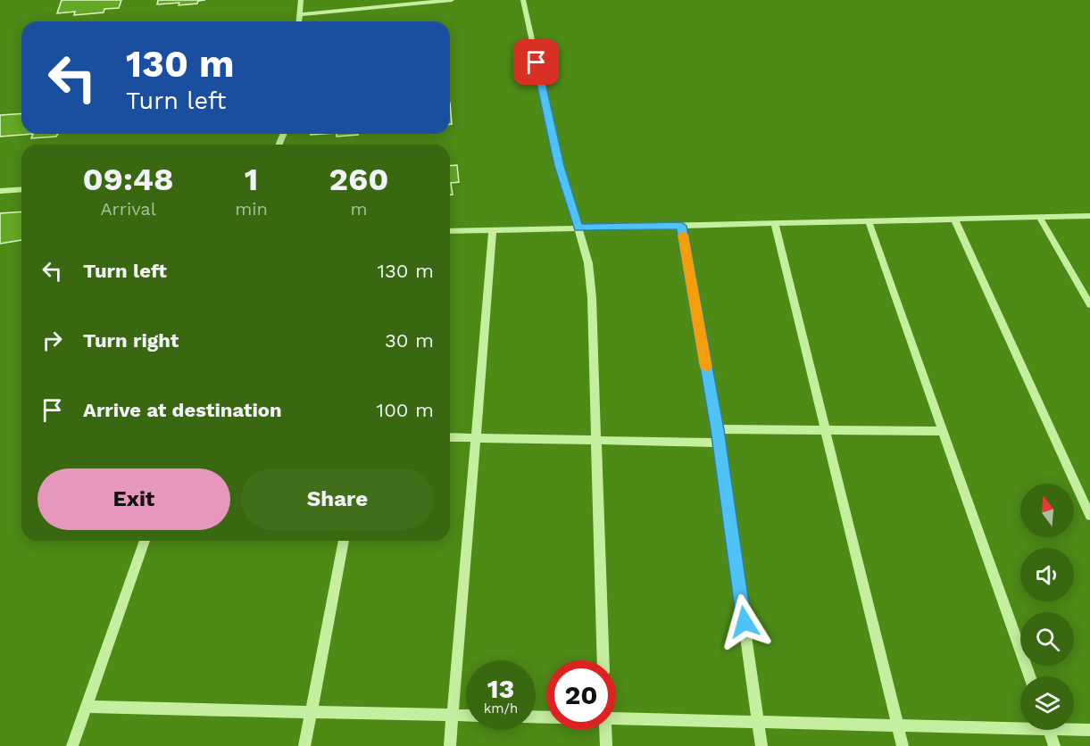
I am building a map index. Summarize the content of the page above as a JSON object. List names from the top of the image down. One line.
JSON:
{"north":"top","page":{"turn":["130 m","Turn left"],"eta":["09:48","Arrival","1","min","260","m"],"list":[{"name":"Turn left","value":"130 m"},{"name":"Turn right","value":"30 m"},{"name":"Arrive at destination","value":"100 m"}],"buttons":["Exit","Share"],"speed":"13 km/h","limit":"20"}}
